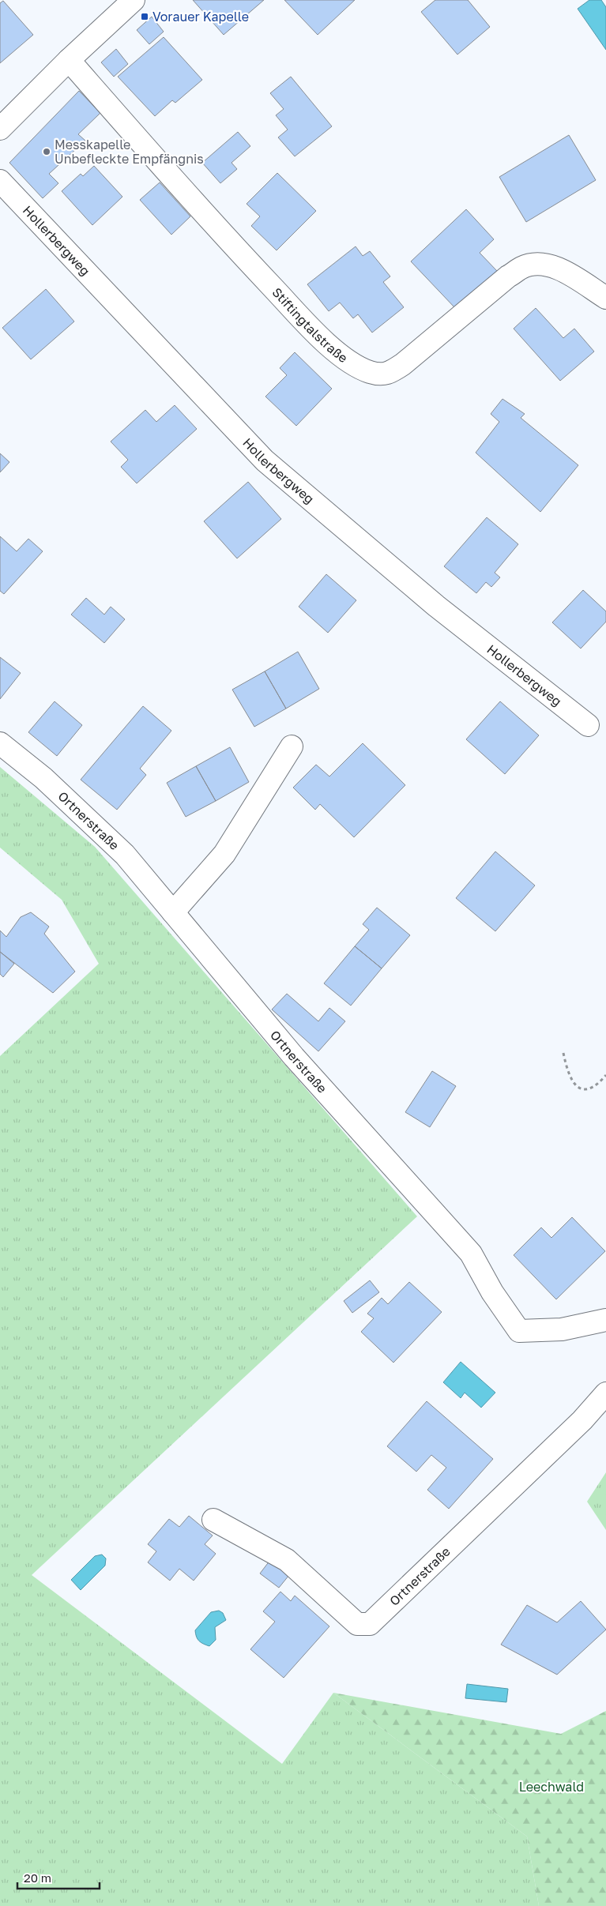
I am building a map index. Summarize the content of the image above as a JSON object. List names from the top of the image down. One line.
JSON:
{"streets":{"street":["Hollerbergweg","Stiftingtalstraße","Ortnerstraße"]},"parks":["Leechwald"],"places":{"transit":["Vorauer Kapelle"],"other":["Messkapelle Unbefleckte Empfängnis"]},"scale_bar":"20 m"}
